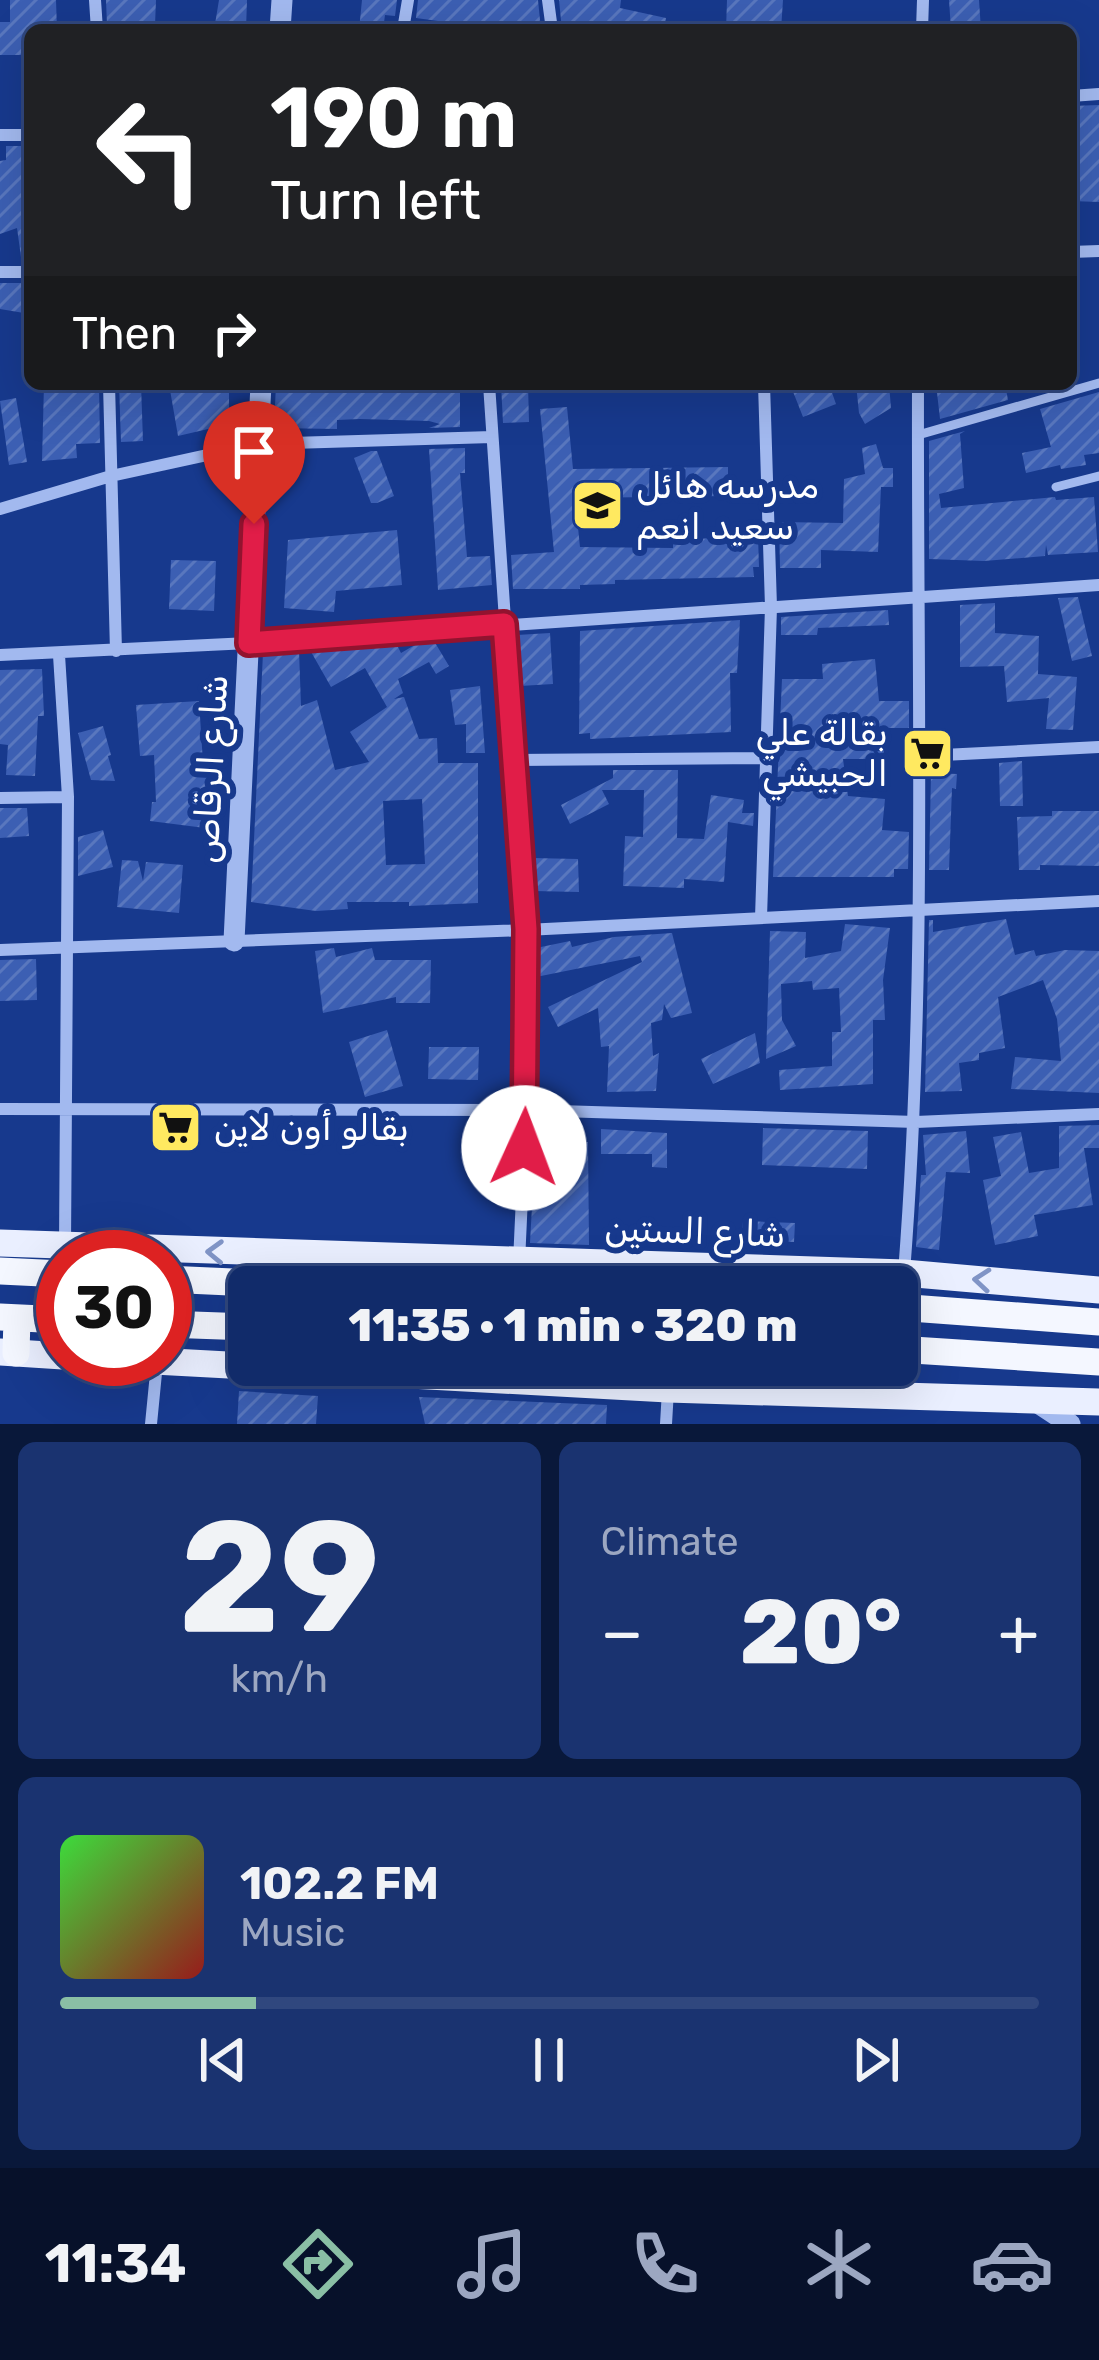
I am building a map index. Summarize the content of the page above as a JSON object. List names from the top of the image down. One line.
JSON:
{"streets":{"highway":["شارع الستين"],"street":["شارع الرقاص"]},"places":{"school or university":["مدرسه هائل سعيد انعم"],"supermarket":["بقالة علي الحبيشي","بقالو أون لاين"]},"page":{"turn":["190 m","Turn left"],"then":"Then","limit":"30","trip":"11:35 · 1 min · 320 m","tile":[["29","km/h"],"Climate"],"heat":["−","20°","+"],"song":["102.2 FM","Music"],"tabs":"11:34"}}
